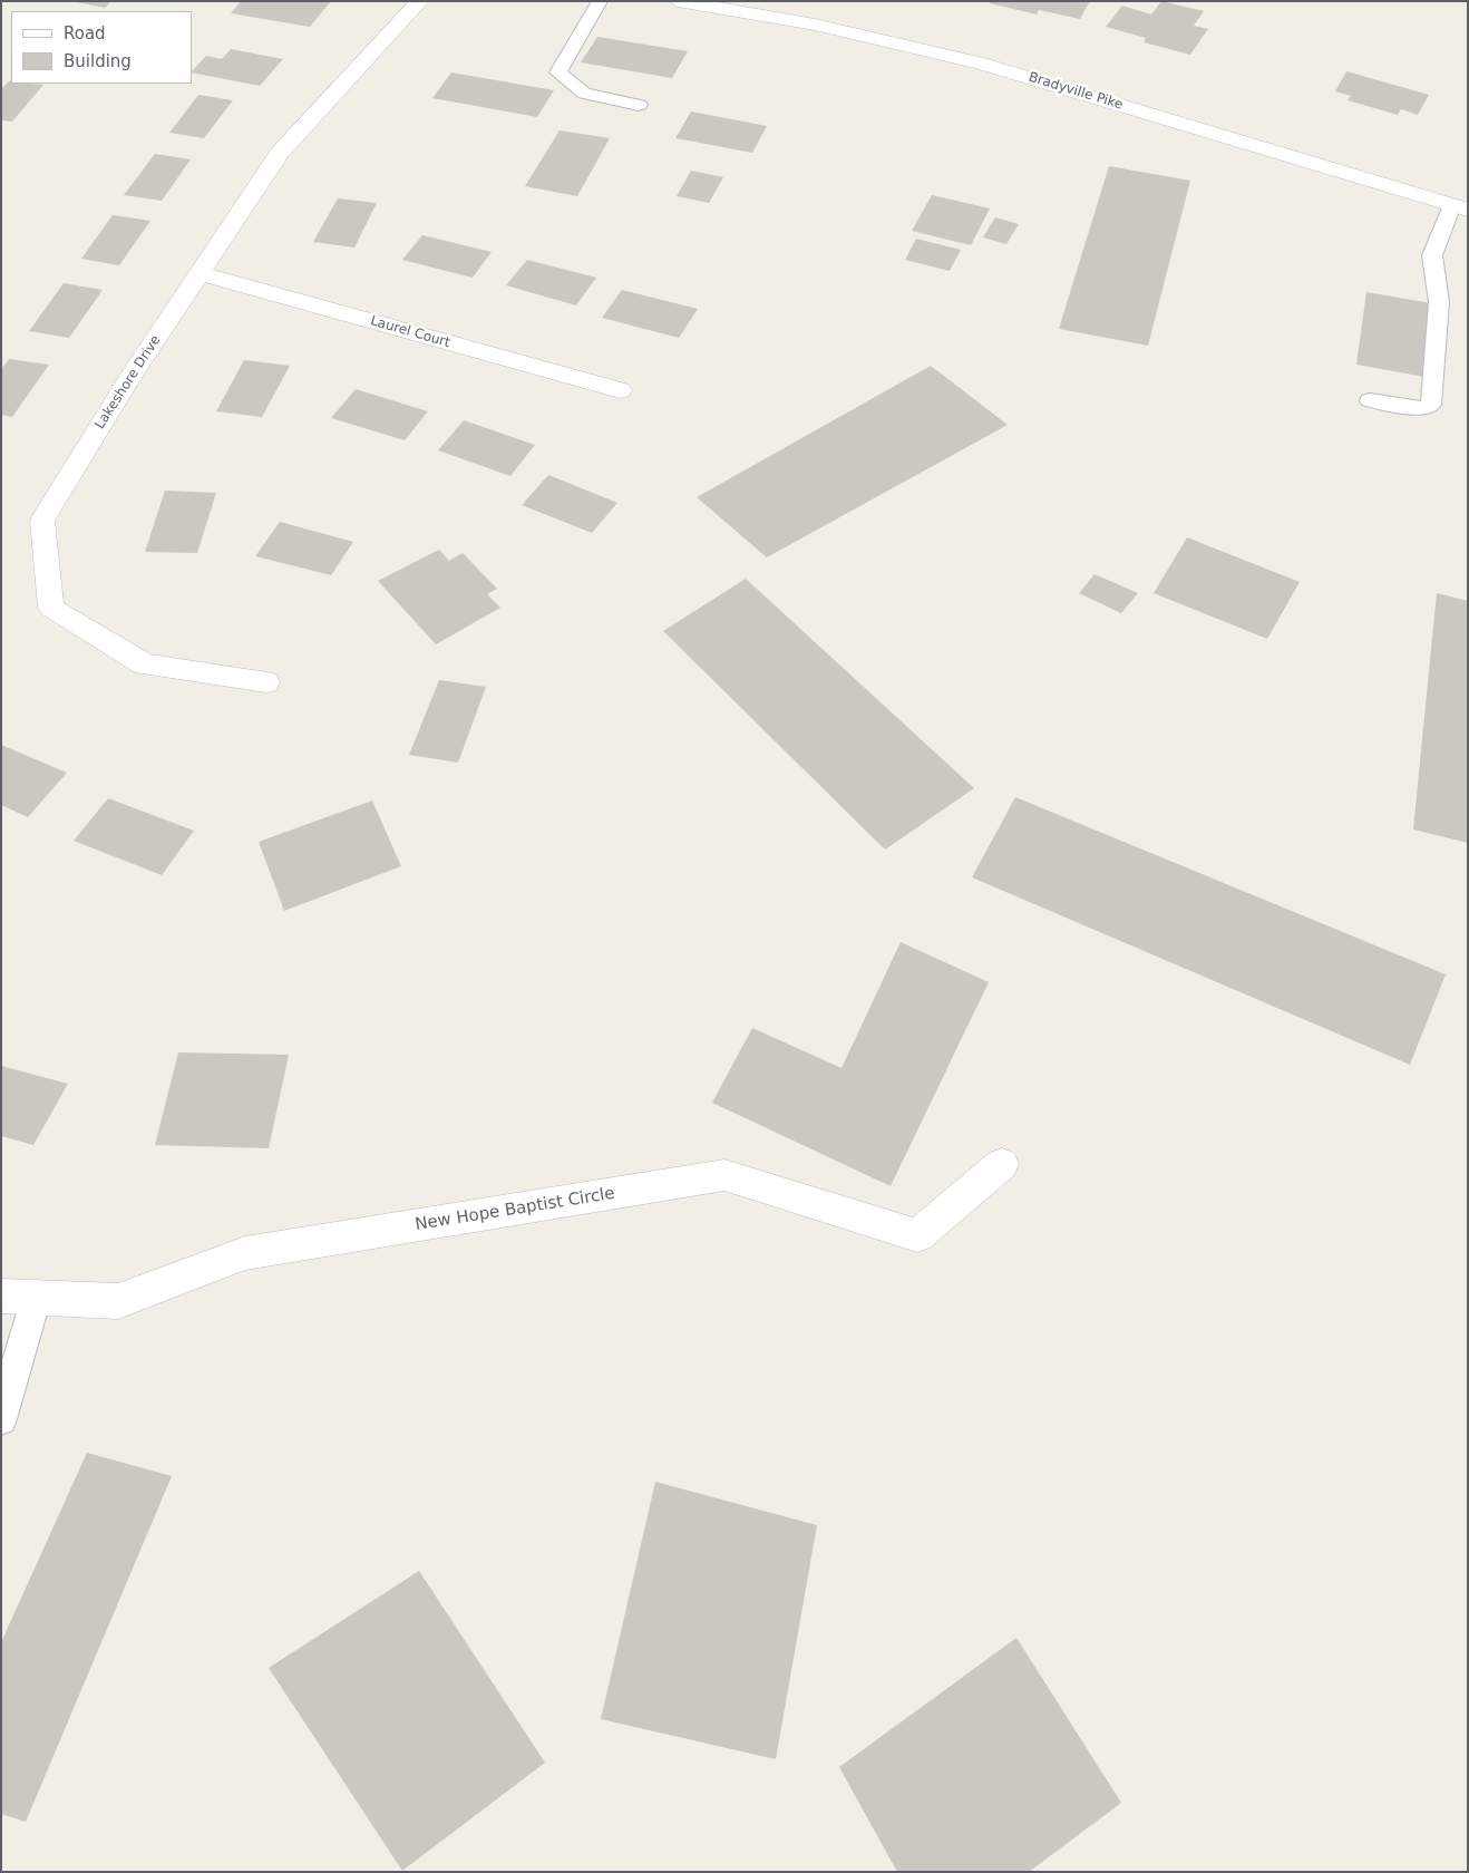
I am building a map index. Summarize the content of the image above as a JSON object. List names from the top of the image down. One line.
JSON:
{"streets":{"street":["Bradyville Pike","Laurel Court","Lakeshore Drive","New Hope Baptist Circle"]},"crossings":[["Laurel Court","Lakeshore Drive"]],"legend":["Road","Building"]}
